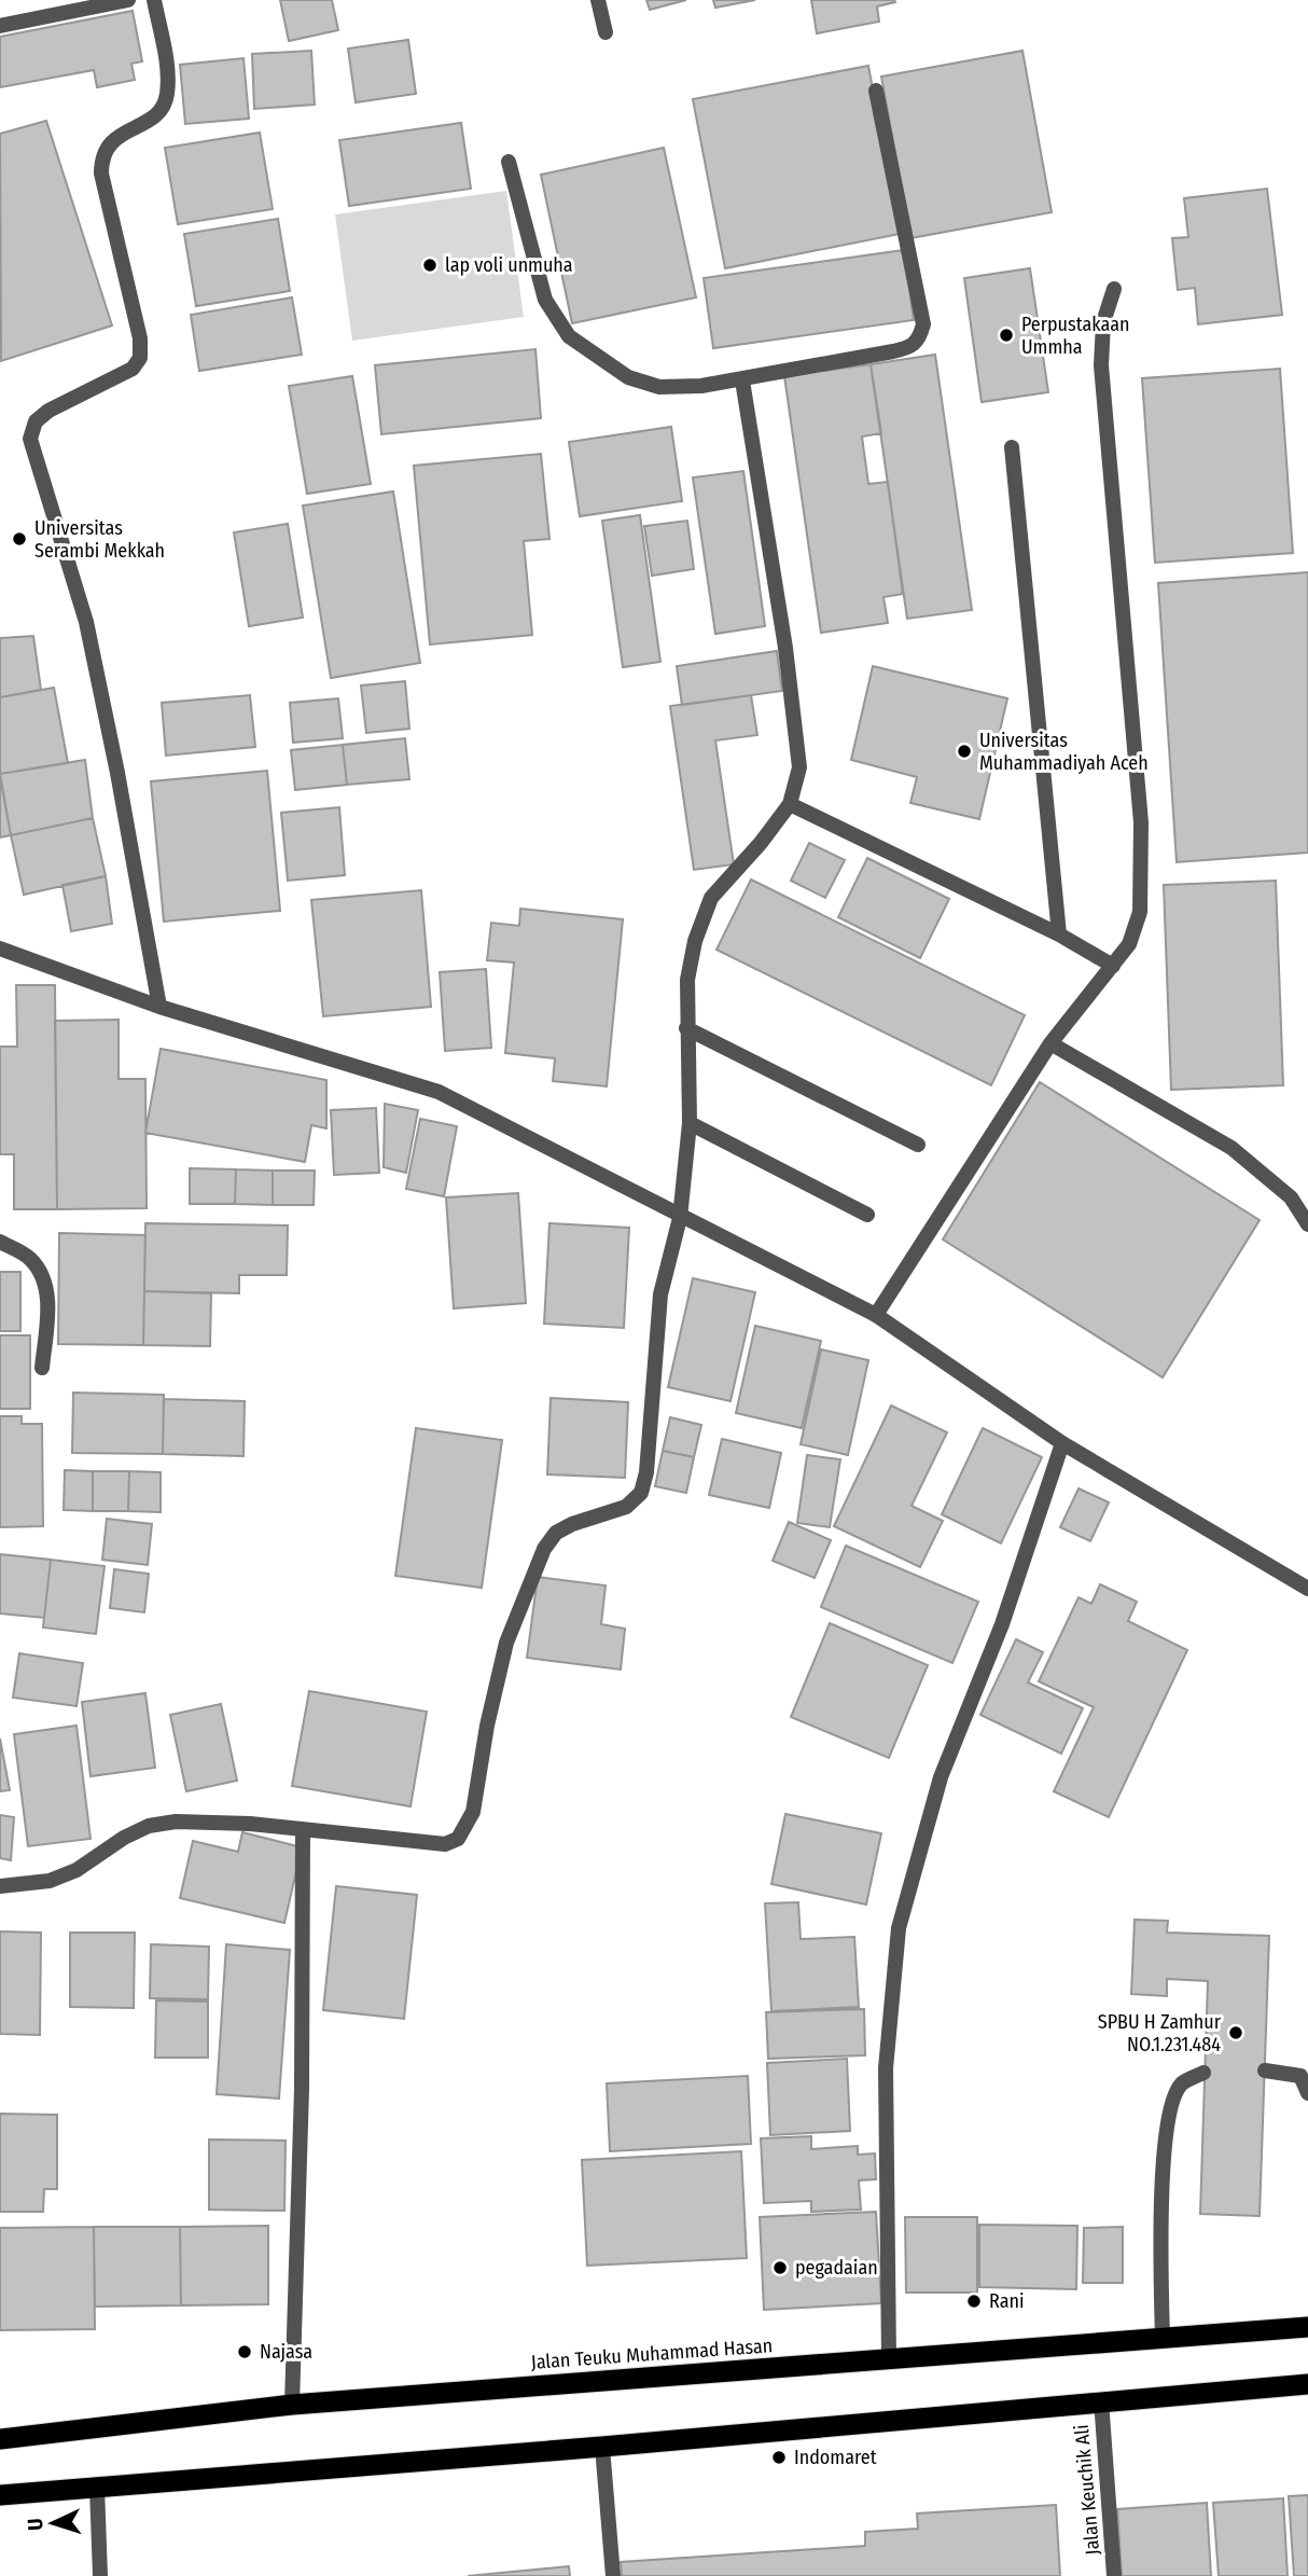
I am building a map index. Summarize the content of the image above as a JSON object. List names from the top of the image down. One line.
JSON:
{"streets":{"highway":["Jalan Teuku Muhammad Hasan"],"street":["Jalan Keuchik Ali"]},"places":["lap voli unmuha","Perpustakaan Ummha","Universitas Serambi Mekkah","Universitas Muhammadiyah Aceh","SPBU H Zamhur NO.1.231.484","pegadaian","Rani","Najasa","Indomaret"],"north":"left"}
